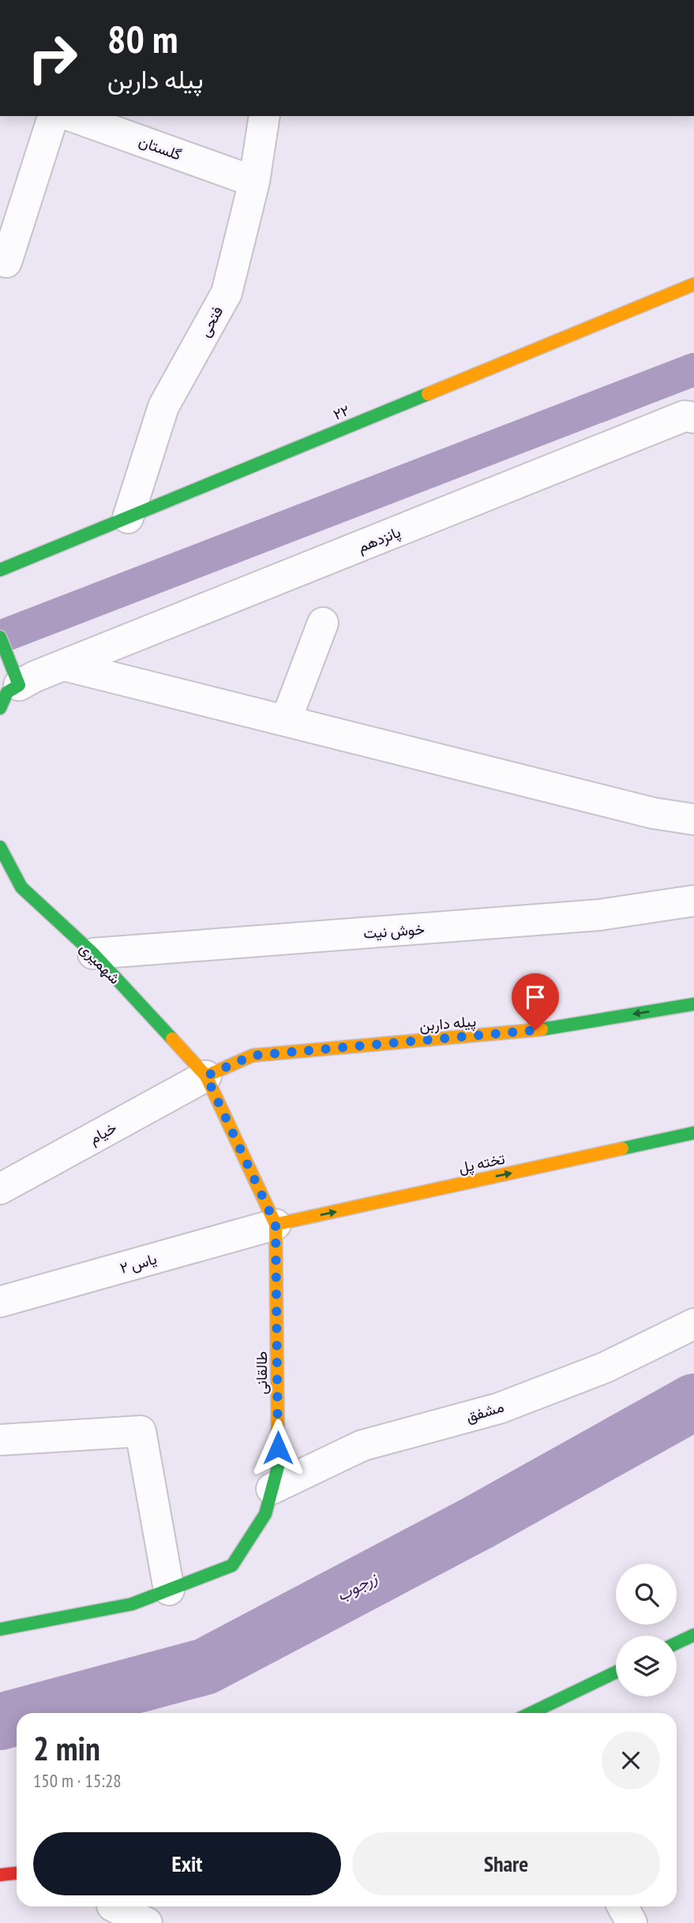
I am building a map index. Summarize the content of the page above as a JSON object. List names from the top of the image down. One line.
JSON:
{"streets":{"main road":["۲۲","شهمیری","پیله داربن","تخته پل","طالقانی"],"street":["گلستان","فتحی","پانزدهم","خوش نیت","خیام","یاس ۲","مشفق"]},"crossings":[["گلستان","فتحی"],["فتحی","۲۲"],["خوش نیت","شهمیری"],["شهمیری","پیله داربن"],["شهمیری","خیام"],["شهمیری","طالقانی"],["پیله داربن","خیام"],["پیله داربن","طالقانی"],["خیام","طالقانی"],["تخته پل","یاس ۲"],["تخته پل","طالقانی"],["یاس ۲","طالقانی"],["طالقانی","مشفق"]],"one_way":["پیله داربن","تخته پل"],"water":["زرجوب"],"page":{"turn":["80 m","پیله داربن"],"heading":["2 min","150 m · 15:28"],"buttons":["Exit","Share"]}}
